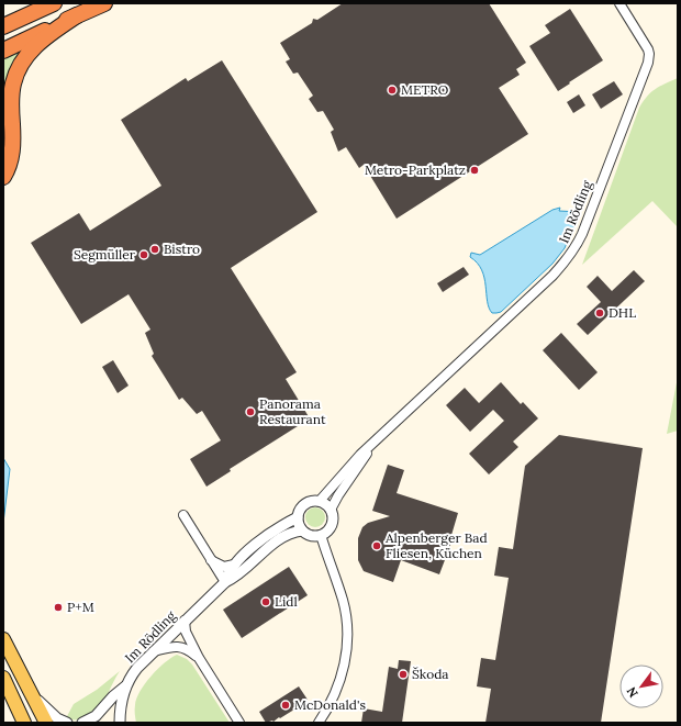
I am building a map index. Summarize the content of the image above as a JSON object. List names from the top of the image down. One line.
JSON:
{"streets":{"street":["Im Rödling"]},"places":["METRO","Metro-Parkplatz","Bistro","Segmüller","DHL","Panorama Restaurant","Alpenberger Bad Fliesen, Küchen","Lidl","P+M","Škoda","McDonald's"],"north":"bottom left"}
